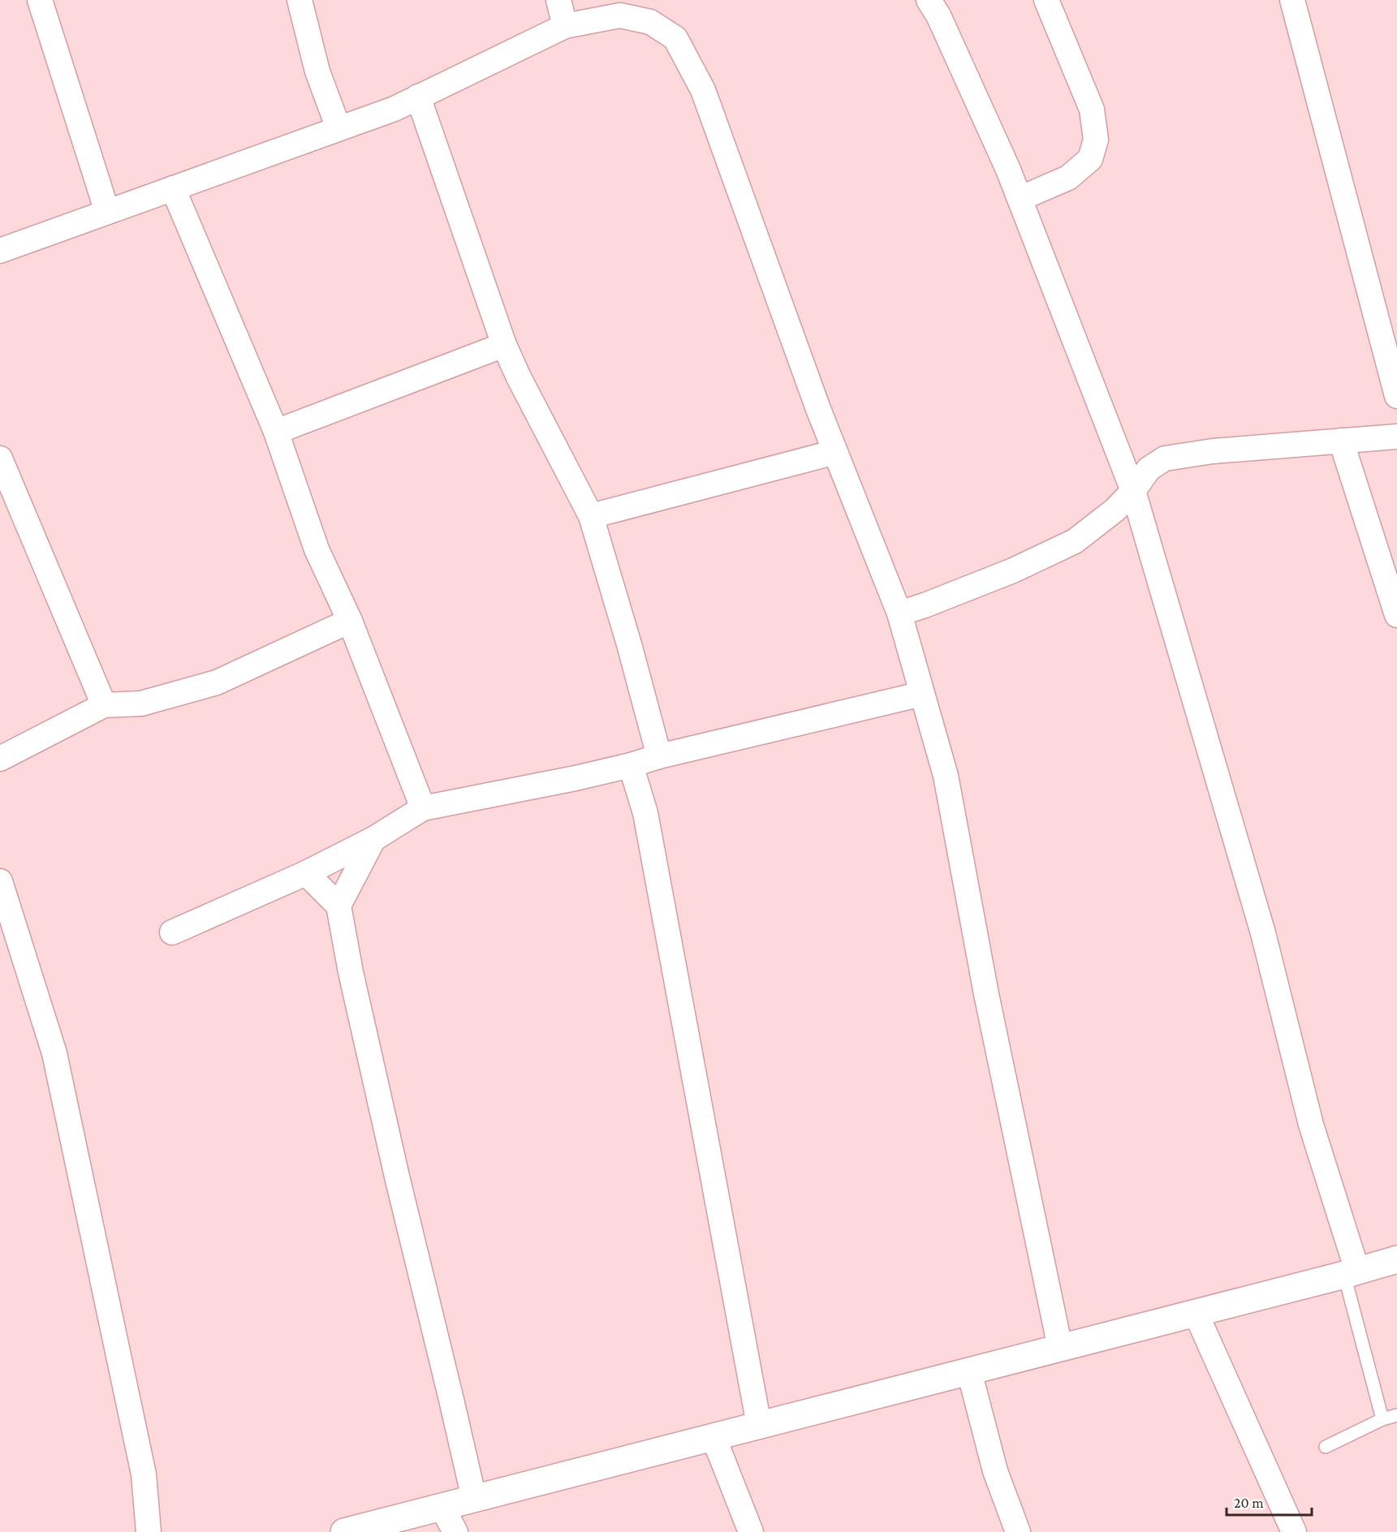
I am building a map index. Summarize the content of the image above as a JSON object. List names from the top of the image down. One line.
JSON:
{"scale_bar":"20 m"}
